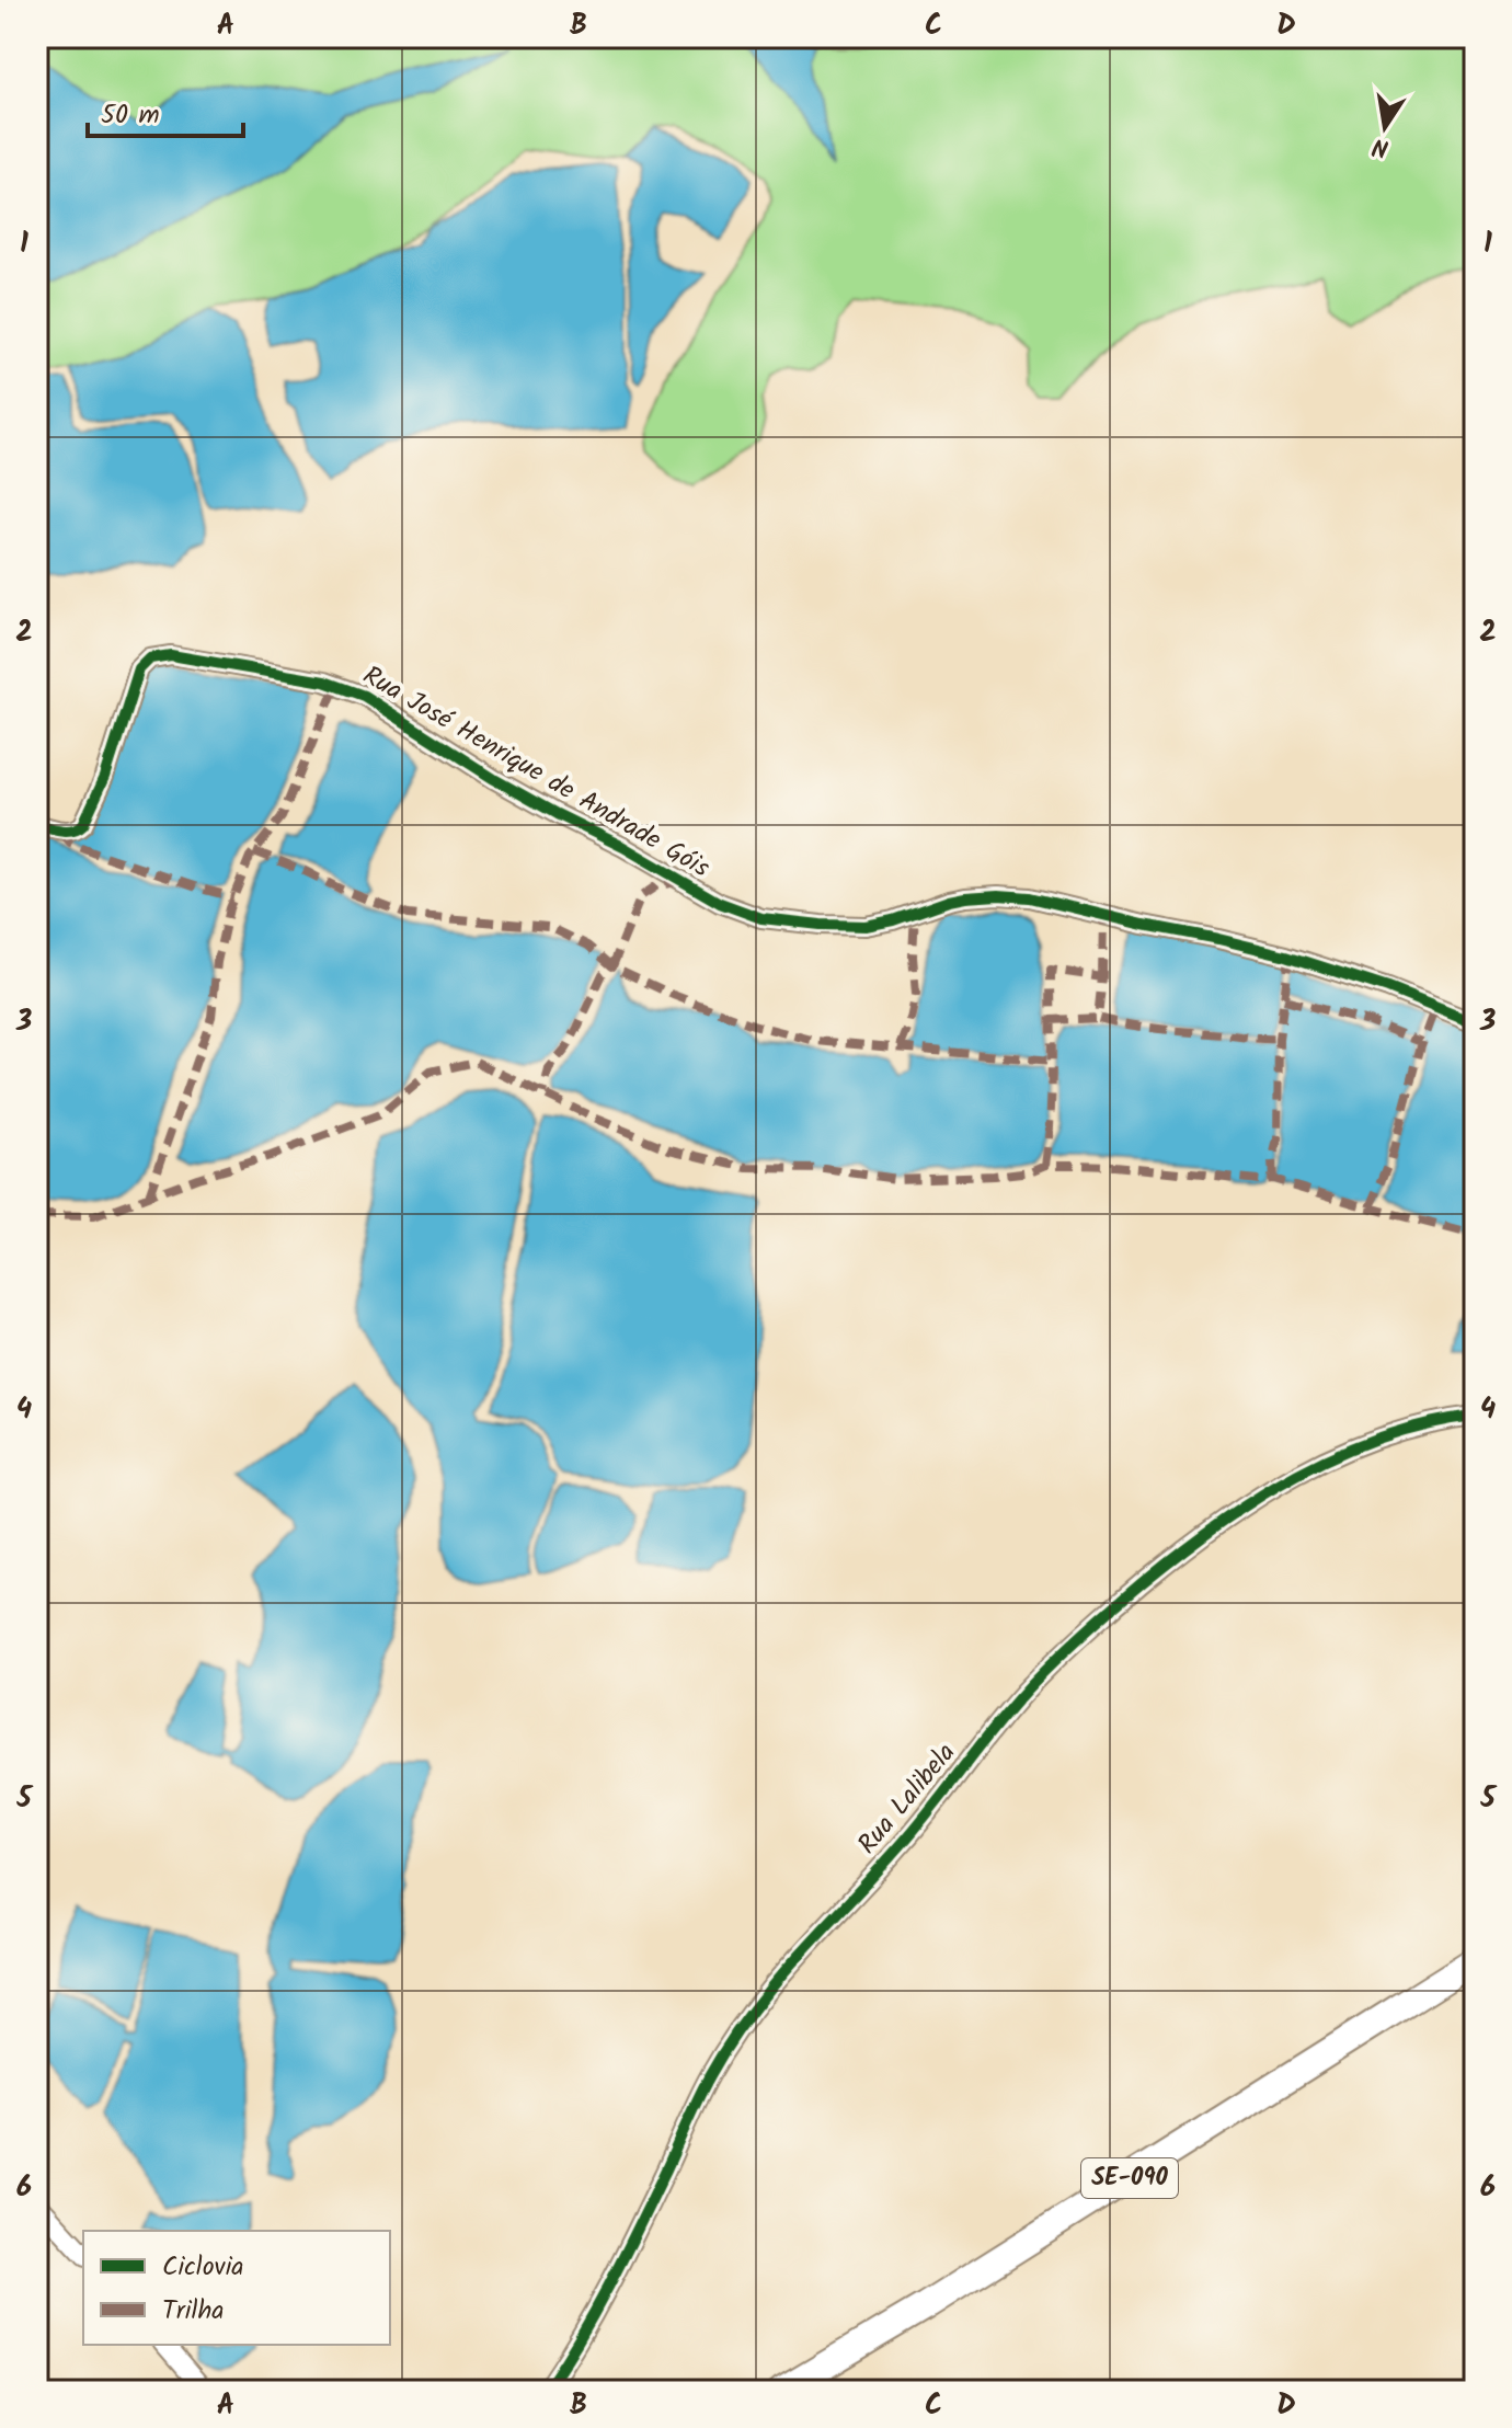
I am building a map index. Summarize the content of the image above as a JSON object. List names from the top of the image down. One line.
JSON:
{"streets":{"main road":["SE-090"],"street":["Rua José Henrique de Andrade Góis","Rua Lalibela"]},"legend":["Ciclovia","Trilha"],"scale_bar":"50 m","north":"bottom","grid":{"columns":["A","B","C","D"],"rows":["1","2","3","4","5","6"]}}
